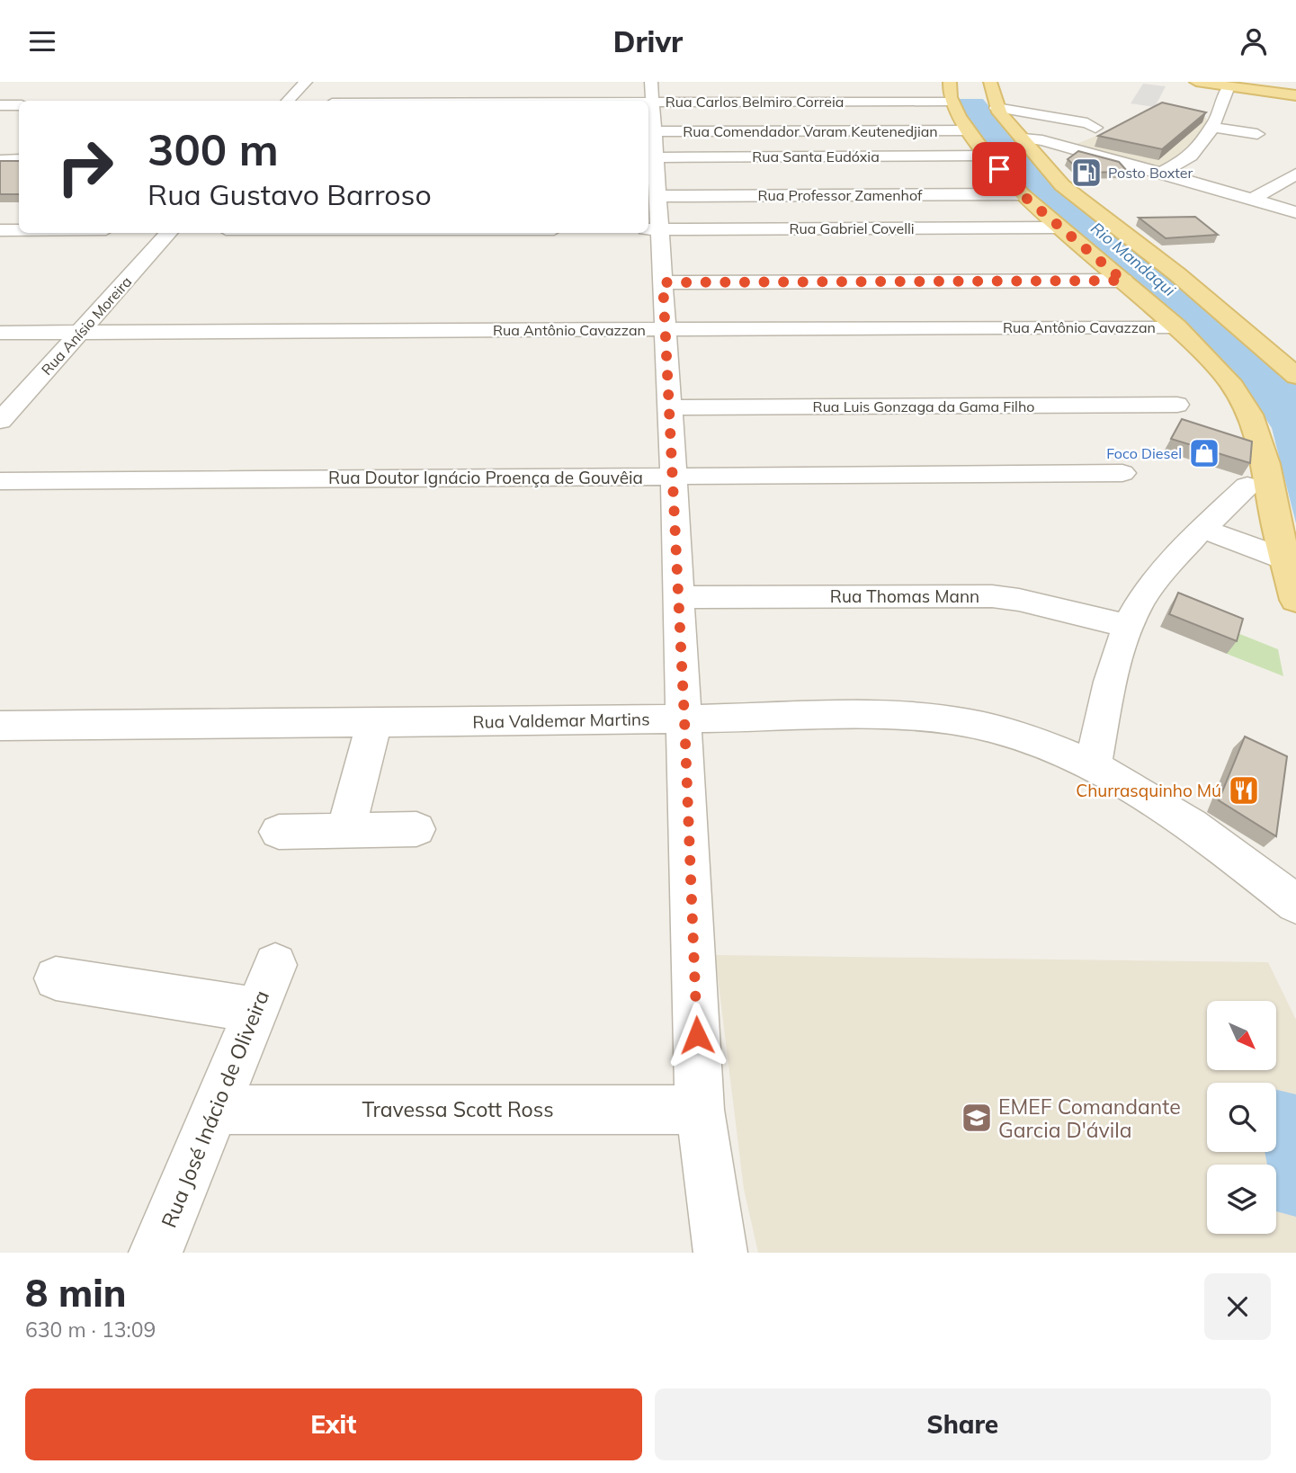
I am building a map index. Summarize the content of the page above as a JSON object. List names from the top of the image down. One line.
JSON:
{"streets":{"street":["Rua Carlos Belmiro Correia","Rua Comendador Varam Keutenedjian","Rua Santa Eudóxia","Rua Professor Zamenhof","Rua Gabriel Covelli","Rua Anísio Moreira","Rua Antônio Cavazzan","Rua Luis Gonzaga da Gama Filho","Rua Doutor Ignácio Proença de Gouvêia","Rua Thomas Mann","Rua Valdemar Martins","Rua José Inácio de Oliveira","Travessa Scott Ross"]},"crossings":[["Rua Anísio Moreira","Rua Antônio Cavazzan"],["Rua José Inácio de Oliveira","Travessa Scott Ross"]],"water":["Rio Mandaqui"],"places":{"fuel station":["Posto Boxter"],"shop":["Foco Diesel"],"restaurant":["Churrasquinho Mú"],"school or university":["EMEF Comandante Garcia D'ávila"]},"north":"bottom right","page":{"header":"Drivr","turn":["300 m","Rua Gustavo Barroso"],"heading":["8 min","630 m · 13:09"],"buttons":["Exit","Share"]}}
